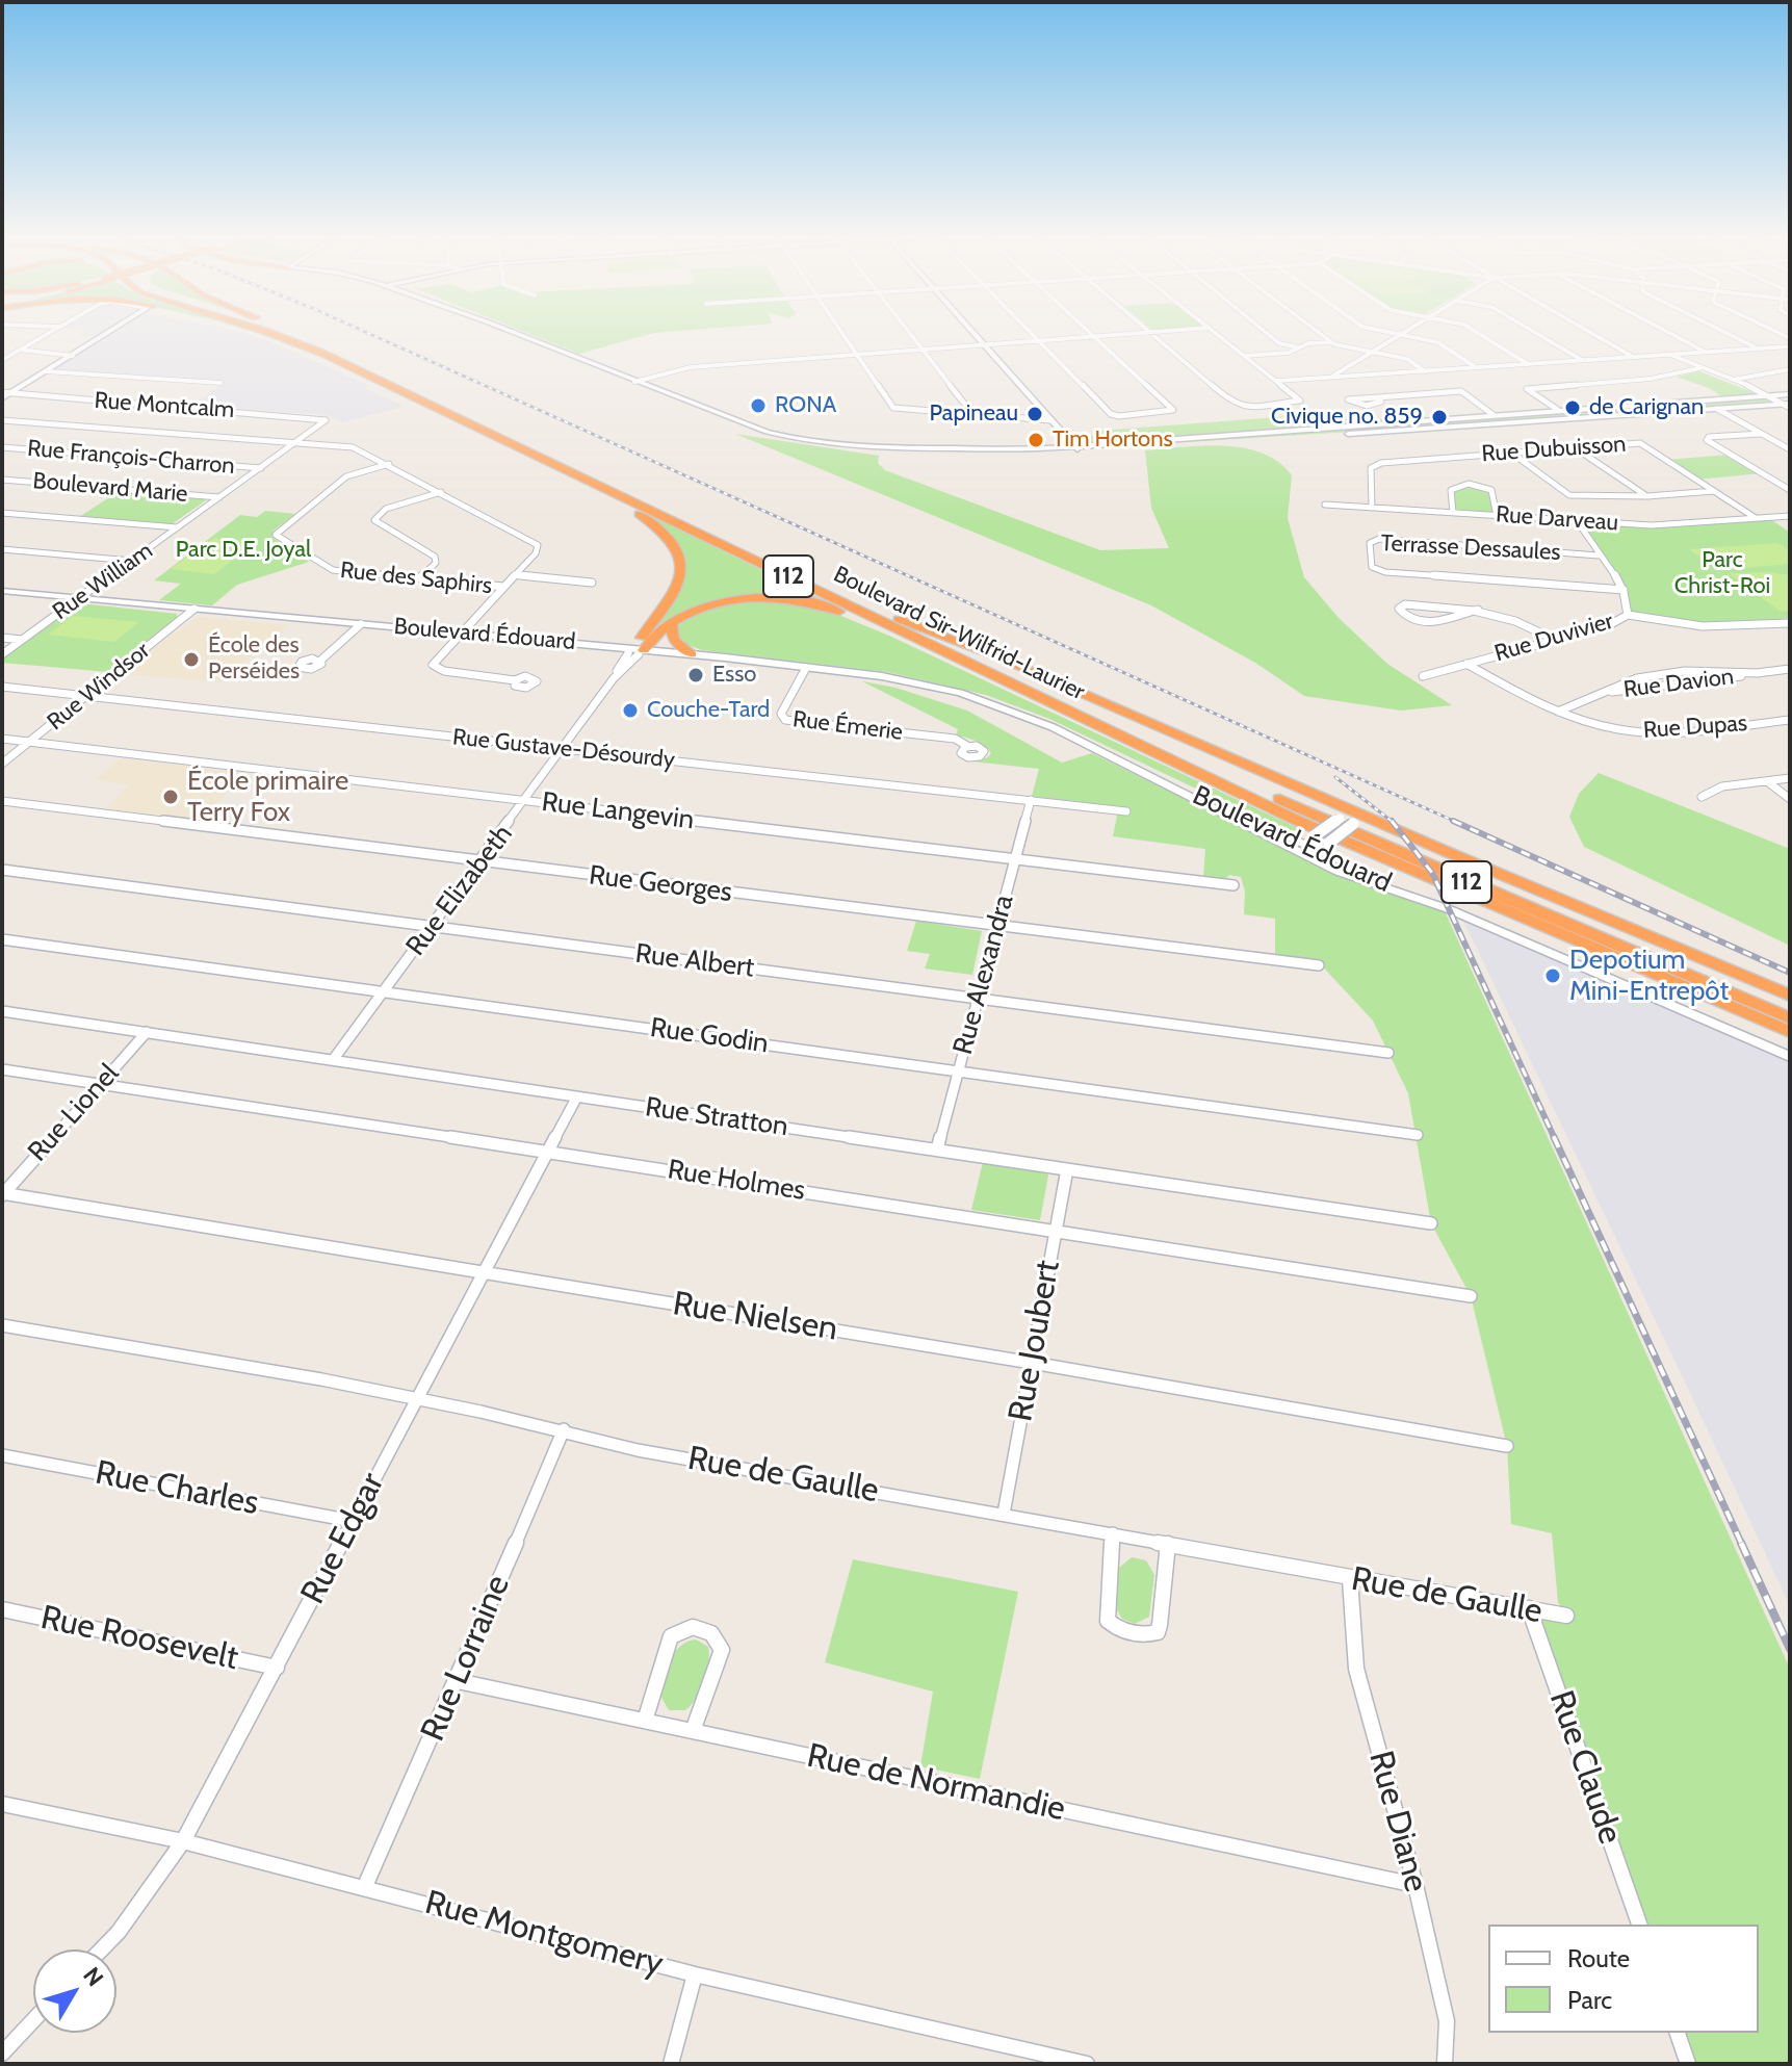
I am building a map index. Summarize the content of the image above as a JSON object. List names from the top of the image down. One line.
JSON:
{"streets":{"highway":["112","Boulevard Sir-Wilfrid-Laurier"],"main road":["Boulevard Édouard"],"street":["Rue Montcalm","Rue Dubuisson","Rue François-Charron","Boulevard Marie","Rue Darveau","Terrasse Dessaules","Rue des Saphirs","Rue William","Rue Duvivier","Rue Davion","Rue Windsor","Rue Émerie","Rue Dupas","Rue Gustave-Désourdy","Rue Langevin","Rue Georges","Rue Elizabeth","Rue Albert","Rue Alexandra","Rue Godin","Rue Lionel","Rue Stratton","Rue Holmes","Rue Nielsen","Rue Joubert","Rue de Gaulle","Rue Charles","Rue Edgar","Rue Roosevelt","Rue Lorraine","Rue Claude","Rue de Normandie","Rue Diane","Rue Montgomery"]},"crossings":[["Rue Montcalm","Rue William"],["Rue Dubuisson","Rue Darveau"],["Rue François-Charron","Rue William"],["Boulevard Marie","Rue William"],["Rue Darveau","Rue Duvivier"],["Terrasse Dessaules","Rue Duvivier"],["Rue William","Boulevard Édouard"],["Boulevard Édouard","Rue Windsor"],["Boulevard Édouard","Rue Émerie"],["Boulevard Édouard","Rue Elizabeth"],["Rue Duvivier","Rue Dupas"],["Rue Davion","Rue Dupas"],["Rue Windsor","Rue Gustave-Désourdy"],["Rue Windsor","Rue Langevin"],["Rue Gustave-Désourdy","Rue Elizabeth"],["Rue Gustave-Désourdy","Rue Alexandra"],["Rue Langevin","Rue Elizabeth"],["Rue Langevin","Rue Alexandra"],["Rue Georges","Rue Elizabeth"],["Rue Georges","Rue Alexandra"],["Rue Elizabeth","Rue Albert"],["Rue Elizabeth","Rue Godin"],["Rue Elizabeth","Rue Stratton"],["Rue Albert","Rue Alexandra"],["Rue Alexandra","Rue Godin"],["Rue Alexandra","Rue Stratton"],["Rue Lionel","Rue Stratton"],["Rue Lionel","Rue Holmes"],["Rue Lionel","Rue Nielsen"],["Rue Stratton","Rue Joubert"],["Rue Stratton","Rue Edgar"],["Rue Holmes","Rue Joubert"],["Rue Holmes","Rue Edgar"],["Rue Nielsen","Rue Joubert"],["Rue Nielsen","Rue Edgar"],["Rue Joubert","Rue de Gaulle"],["Rue de Gaulle","Rue Edgar"],["Rue de Gaulle","Rue Lorraine"],["Rue de Gaulle","Rue Claude"],["Rue de Gaulle","Rue Diane"],["Rue Charles","Rue Edgar"],["Rue Edgar","Rue Roosevelt"],["Rue Edgar","Rue Montgomery"],["Rue Lorraine","Rue de Normandie"],["Rue Lorraine","Rue Montgomery"],["Rue de Normandie","Rue Diane"]],"parks":["Parc D.E. Joyal","Parc Christ-Roi"],"places":["RONA","de Carignan","Papineau","Civique no. 859","Tim Hortons","École des Perséides","Esso","Couche-Tard","École primaire Terry Fox","Depotium Mini-Entrepôt"],"legend":["Route","Parc"],"north":"top right"}
